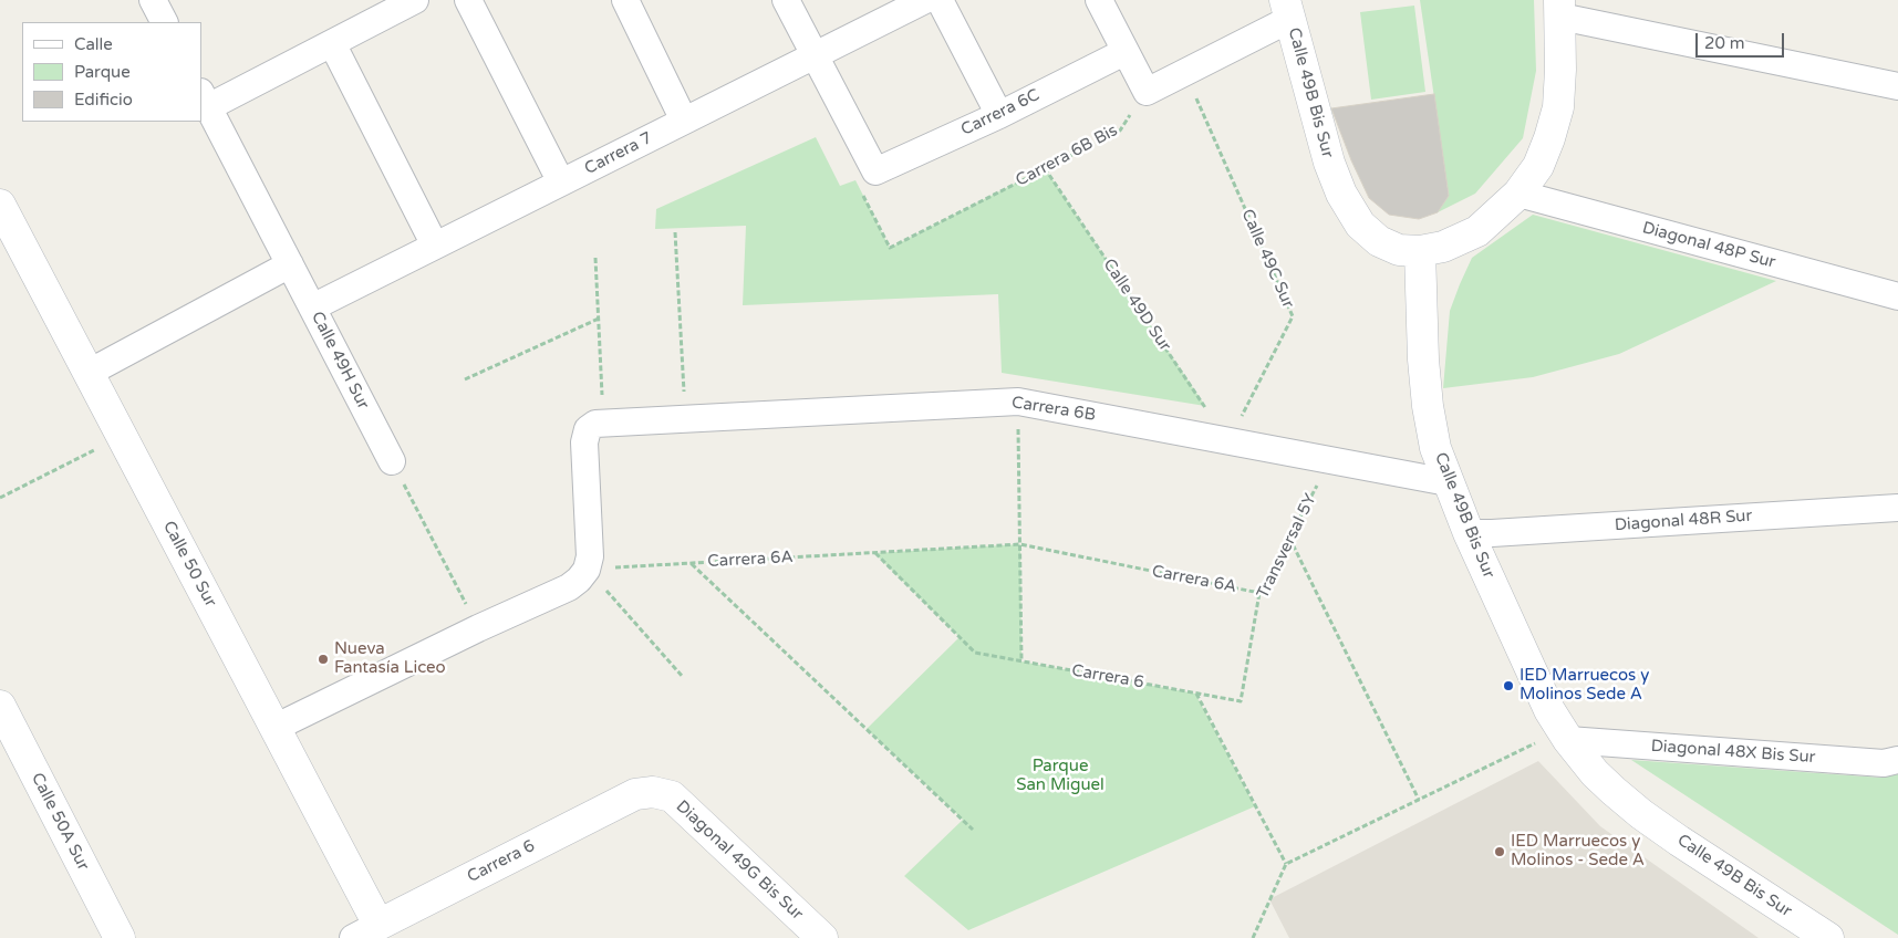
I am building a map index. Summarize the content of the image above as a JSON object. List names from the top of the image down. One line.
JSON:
{"streets":{"street":["Calle 49B Bis Sur","Carrera 6C","Carrera 7","Diagonal 48P Sur","Calle 49H Sur","Carrera 6B","Diagonal 48R Sur","Calle 50 Sur","Carrera 6","Diagonal 48X Bis Sur","Calle 50A Sur","Diagonal 49G Bis Sur"],"path":["Carrera 6B Bis","Calle 49C Sur","Calle 49D Sur","Transversal 5Y","Carrera 6A"]},"crossings":[["Calle 49B Bis Sur","Carrera 6B"],["Calle 49B Bis Sur","Diagonal 48R Sur"],["Calle 49B Bis Sur","Diagonal 48X Bis Sur"],["Carrera 6C","Carrera 6B Bis"],["Carrera 7","Calle 49H Sur"],["Carrera 6B Bis","Calle 49D Sur"],["Calle 49C Sur","Calle 49D Sur"],["Calle 49C Sur","Carrera 6B"],["Calle 49D Sur","Carrera 6B"],["Carrera 6B","Transversal 5Y"],["Transversal 5Y","Carrera 6A"],["Transversal 5Y","Carrera 6"],["Carrera 6A","Carrera 6"],["Calle 50 Sur","Carrera 6"],["Carrera 6","Diagonal 49G Bis Sur"]],"parks":["Parque San Miguel"],"places":["Nueva Fantasía Liceo","IED Marruecos y Molinos Sede A","IED Marruecos y Molinos - Sede A"],"legend":["Calle","Parque","Edificio"],"scale_bar":"20 m"}
